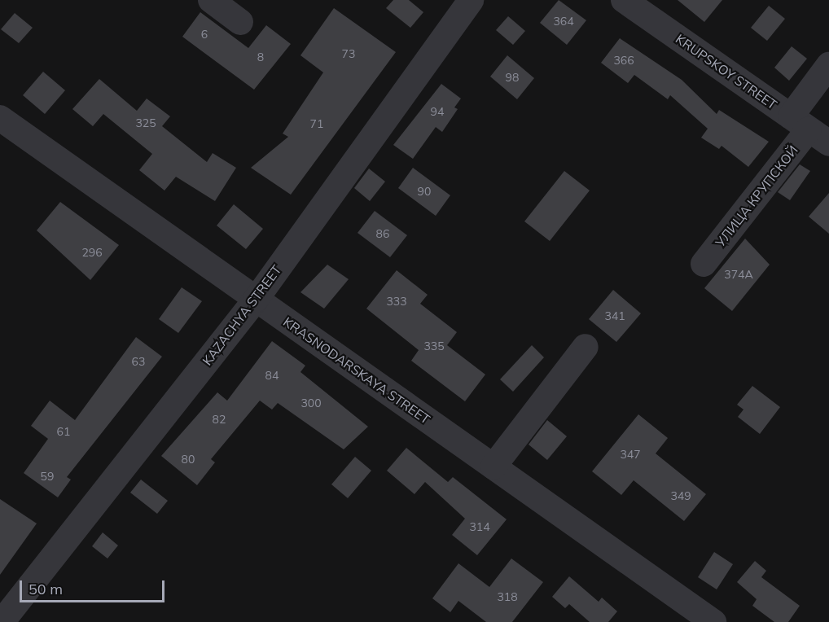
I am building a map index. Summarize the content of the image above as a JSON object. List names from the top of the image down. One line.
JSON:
{"streets":{"street":["KRUPSKOY STREET","УЛИЦА КРУПСКОЙ","KAZACHYA STREET","KRASNODARSKAYA STREET"]},"crossings":[["KRUPSKOY STREET","УЛИЦА КРУПСКОЙ"],["KAZACHYA STREET","KRASNODARSKAYA STREET"]],"house_numbers":["364","6","73","8","366","98","94","325","71","90","86","296","374А","333","341","335","63","84","300","82","61","347","80","59","349","314","318"],"scale_bar":"50 m"}
